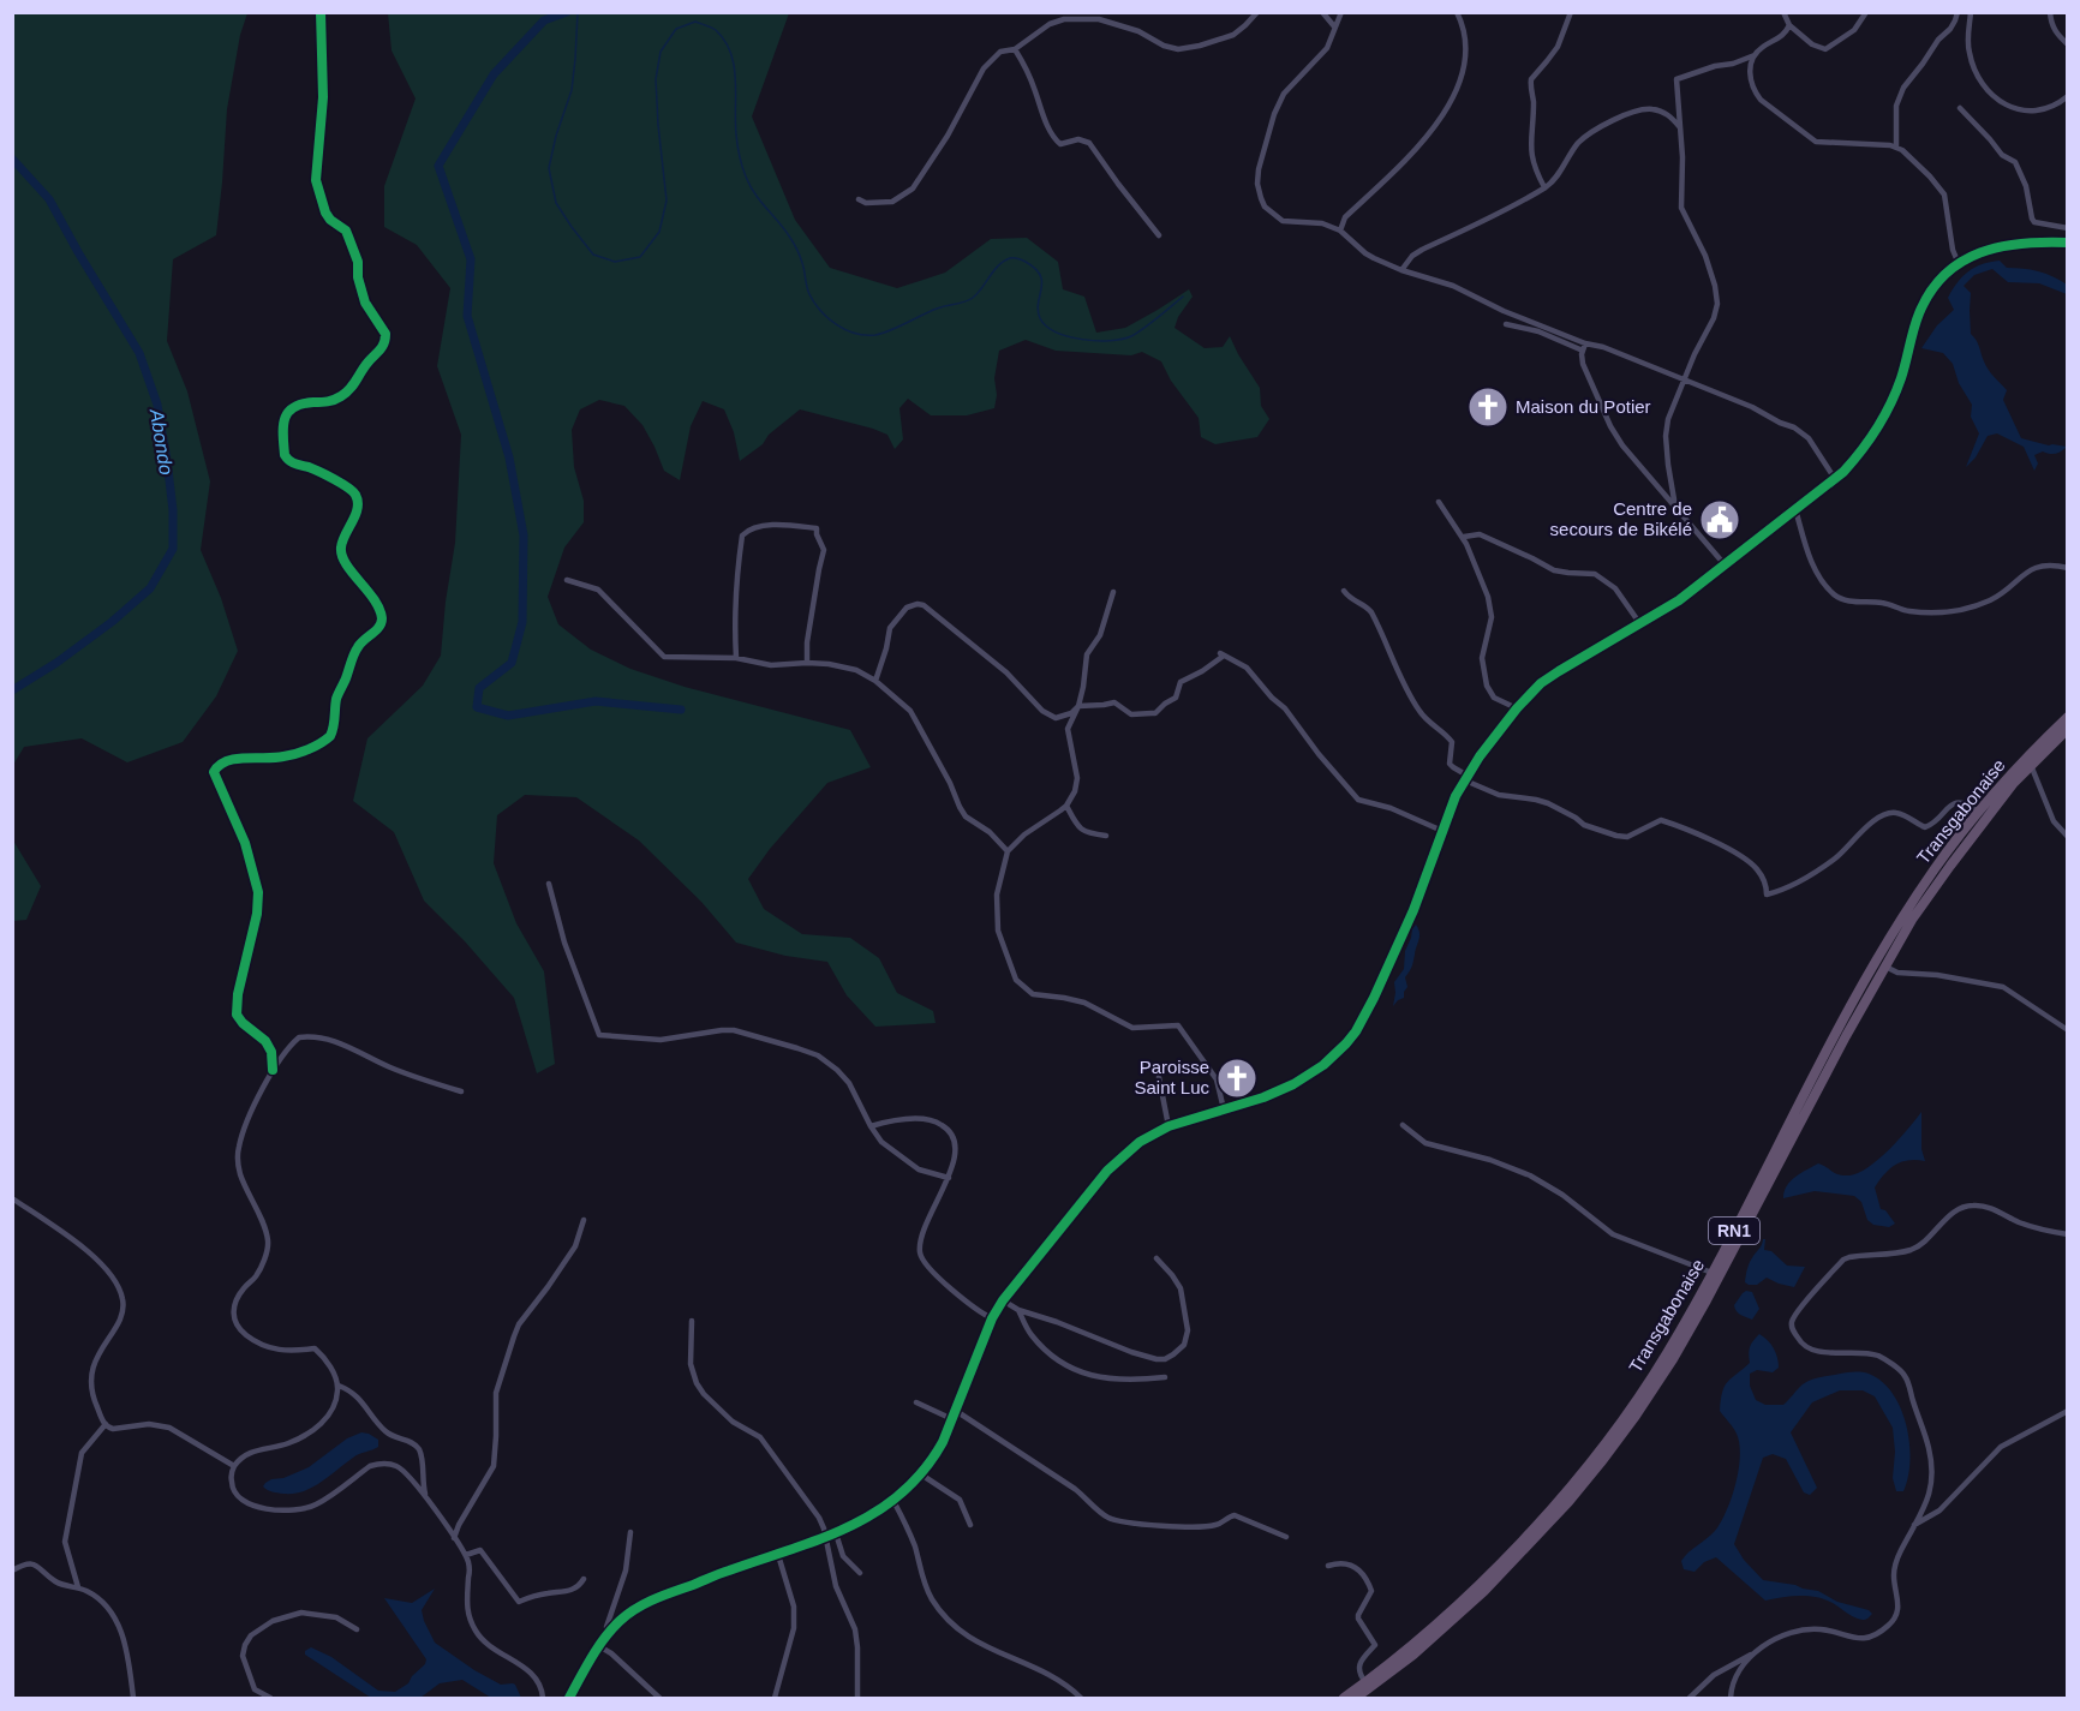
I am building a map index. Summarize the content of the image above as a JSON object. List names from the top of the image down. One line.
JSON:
{"streets":{"highway":["Transgabonaise","RN1"]},"water":["Abondo"],"places":{"church":["Maison du Potier","Paroisse Saint Luc"],"public building":["Centre de secours de Bikélé"]}}
